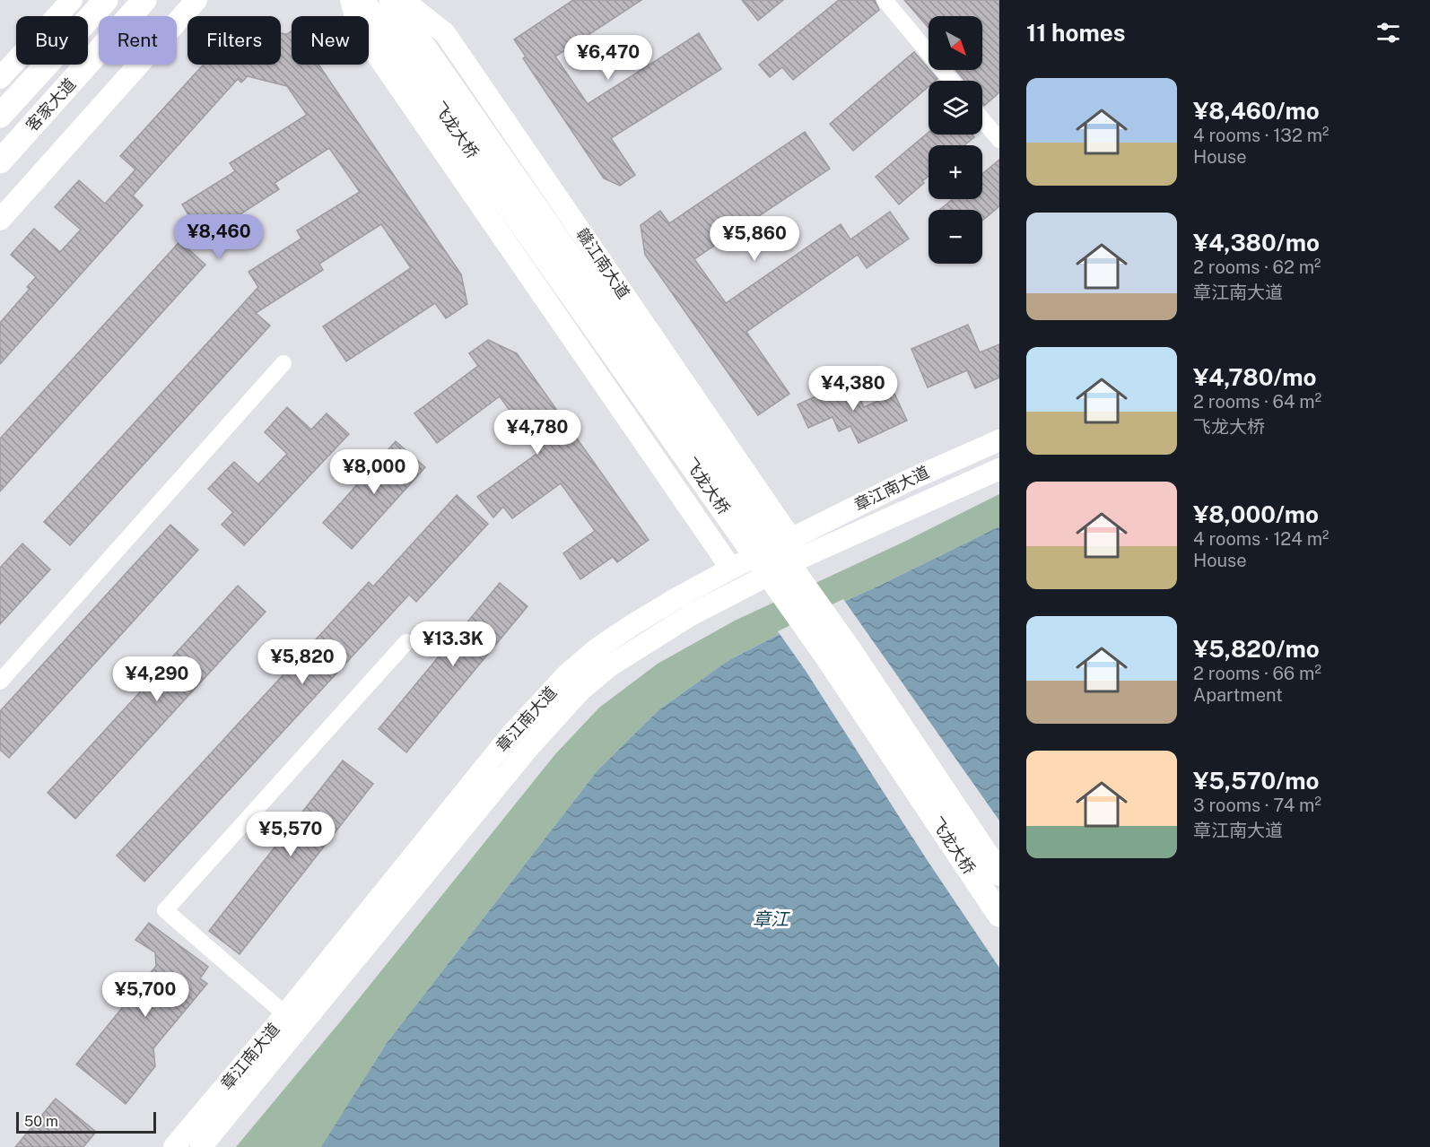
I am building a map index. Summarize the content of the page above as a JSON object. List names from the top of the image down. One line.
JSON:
{"streets":{"main road":["客家大道","飞龙大桥","赣江南大道","章江南大道"]},"crossings":[["赣江南大道","章江南大道"]],"water":["章江"],"scale_bar":"50 m","north":"bottom right","page":{"heading":"11 homes","map_buttons":["+","−"],"chip":["Buy","Rent","Filters","New"],"price":["¥6,470","¥8,460","¥5,860","¥4,380","¥4,780","¥8,000","¥13.3K","¥5,820","¥4,290","¥5,570","¥5,700"],"list":[{"name":"¥8,460/mo","note":"4 rooms · 132 m² · House"},{"name":"¥4,380/mo","note":"2 rooms · 62 m² · 章江南大道"},{"name":"¥4,780/mo","note":"2 rooms · 64 m² · 飞龙大桥"},{"name":"¥8,000/mo","note":"4 rooms · 124 m² · House"},{"name":"¥5,820/mo","note":"2 rooms · 66 m² · Apartment"},{"name":"¥5,570/mo","note":"3 rooms · 74 m² · 章江南大道"}],"scale":"50 m"}}
